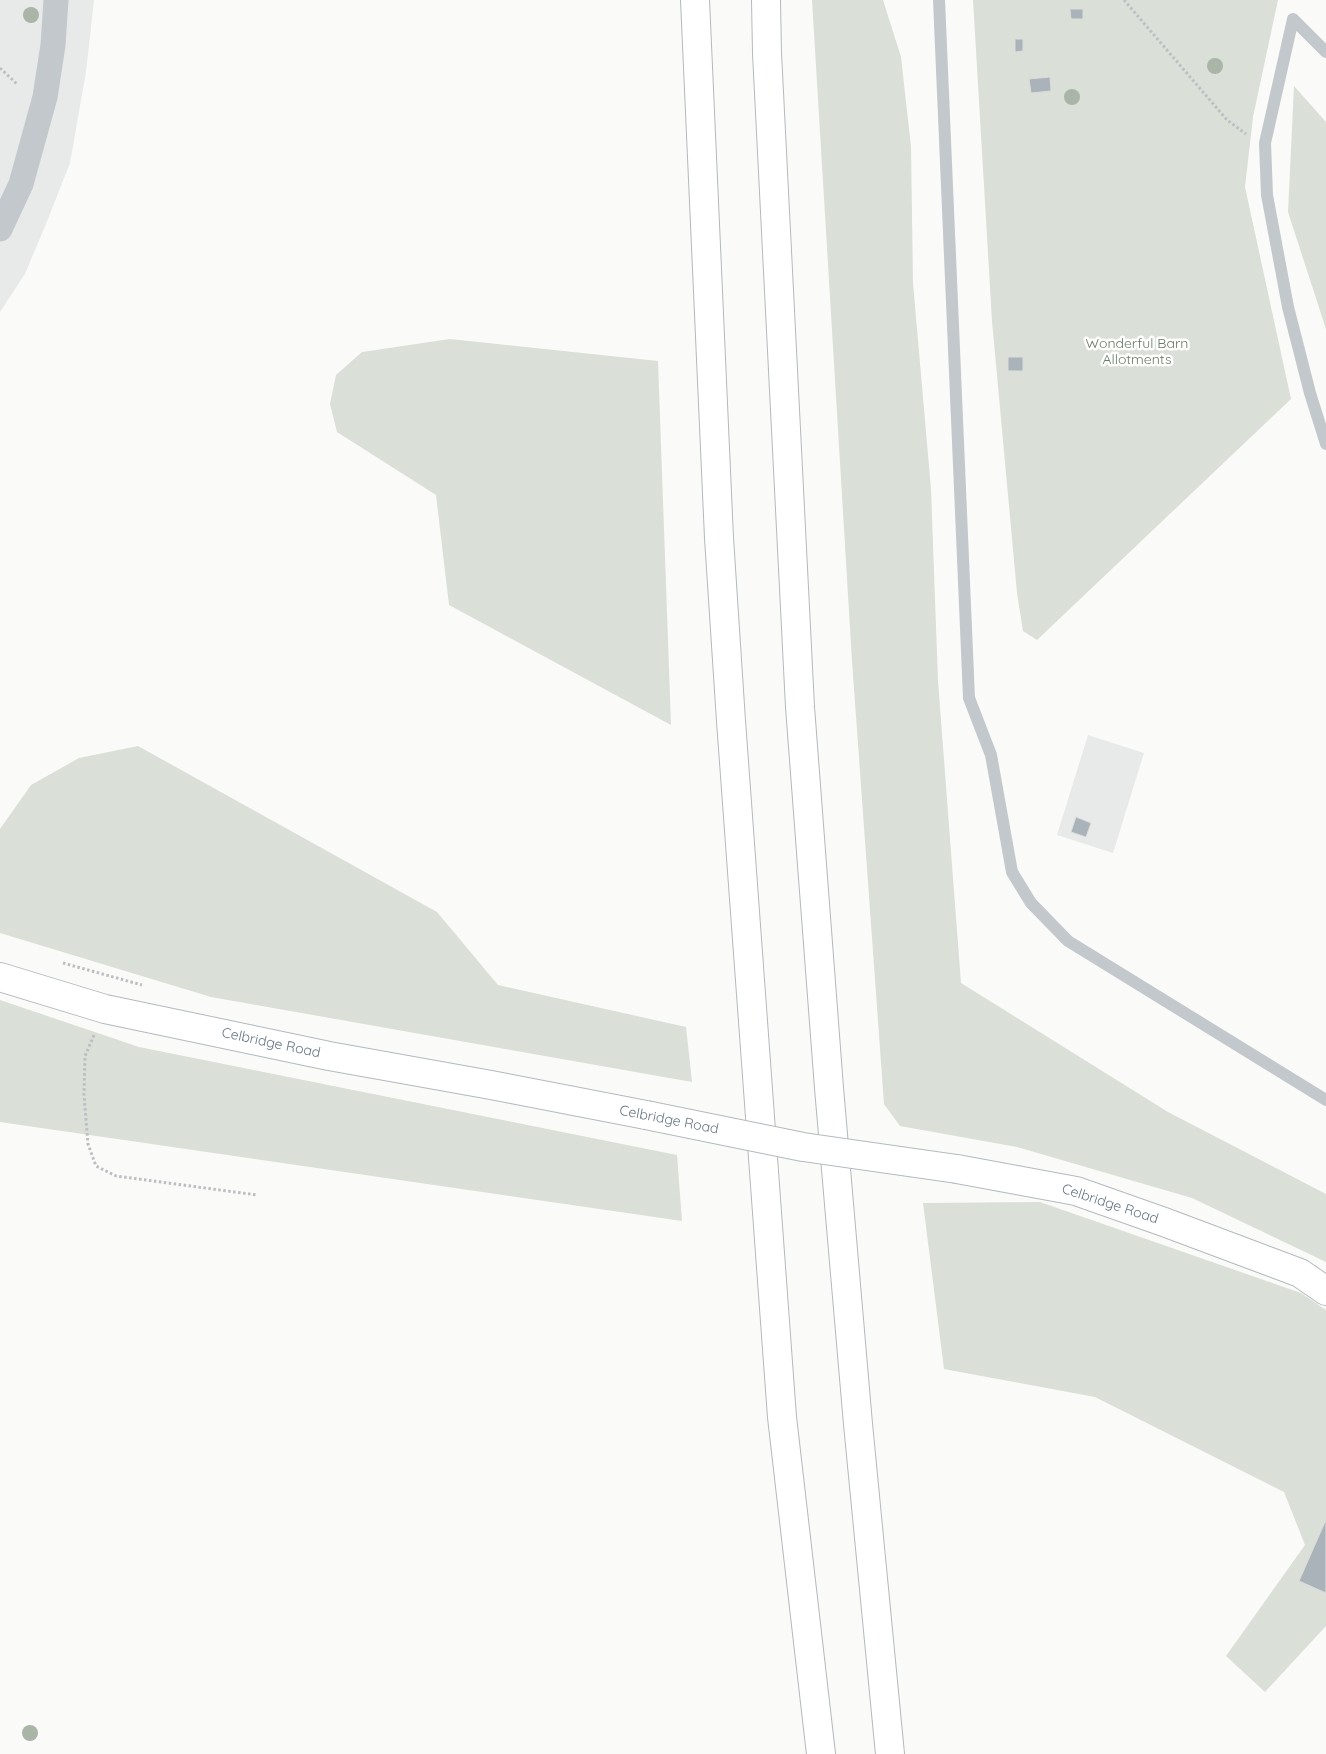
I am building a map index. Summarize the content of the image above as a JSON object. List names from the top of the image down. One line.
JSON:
{"streets":{"main road":["Celbridge Road"]},"parks":["Wonderful Barn Allotments"]}
